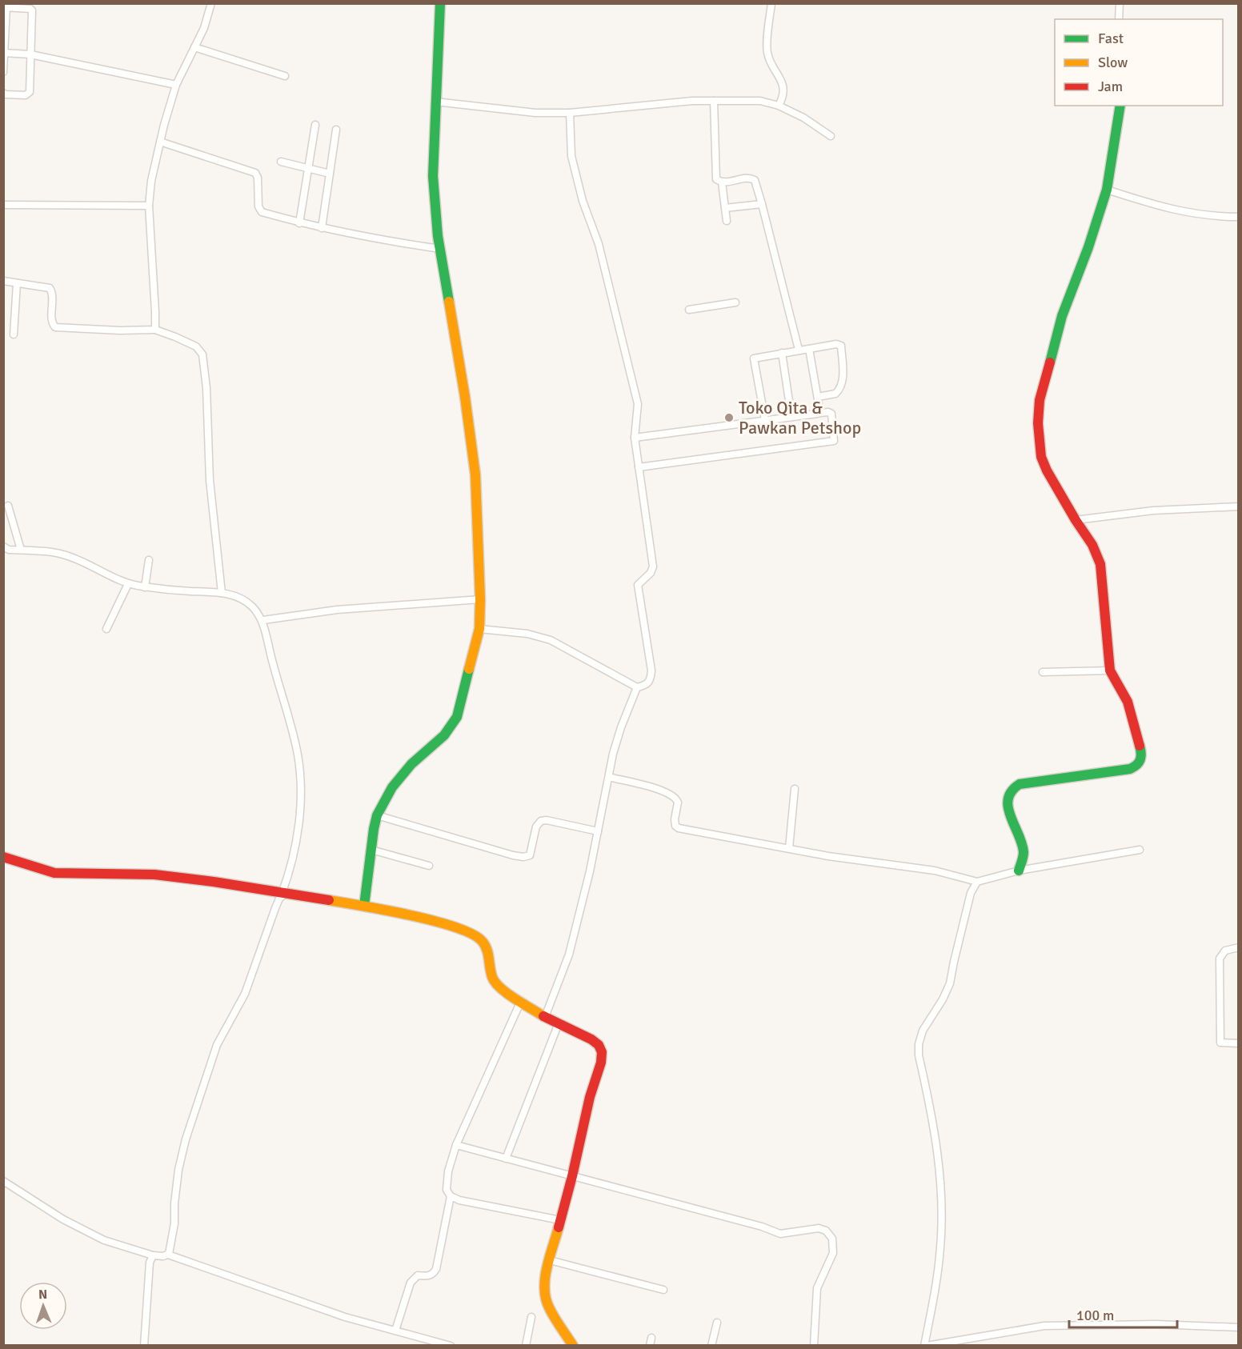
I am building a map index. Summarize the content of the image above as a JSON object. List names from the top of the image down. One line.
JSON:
{"places":["Toko Qita & Pawkan Petshop"],"legend":["Fast","Slow","Jam"],"scale_bar":"100 m","north":"top"}
